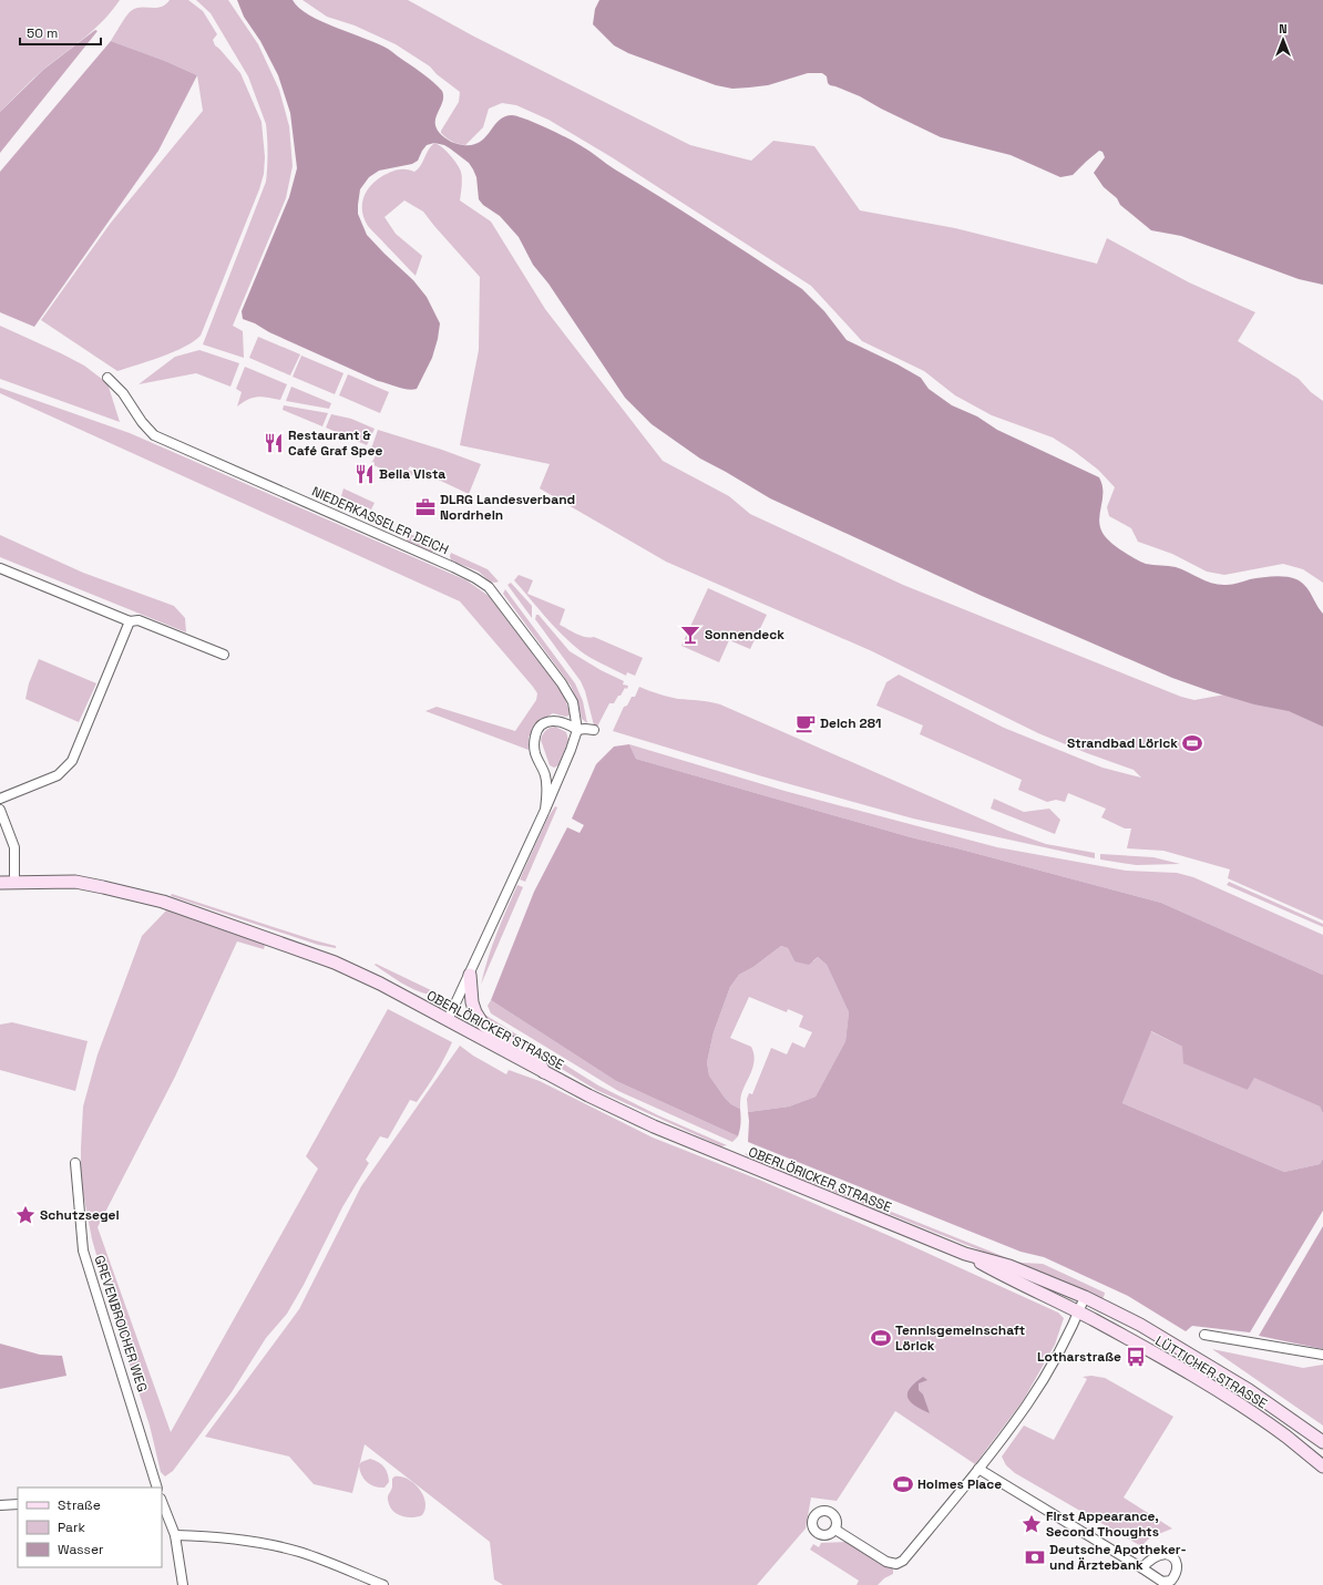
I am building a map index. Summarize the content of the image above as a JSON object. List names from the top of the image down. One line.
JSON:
{"streets":{"main road":["OBERLÖRICKER STRASSE","LÜTTICHER STRASSE"],"street":["NIEDERKASSELER DEICH","GREVENBROICHER WEG"]},"crossings":[["OBERLÖRICKER STRASSE","LÜTTICHER STRASSE"]],"places":{"restaurant":["Restaurant & Café Graf Spee","Bella Vista"],"office":["DLRG Landesverband Nordrhein"],"bar":["Sonnendeck"],"cafe":["Deich 281"],"sports":["Strandbad Lörick","Tennisgemeinschaft Lörick","Holmes Place"],"place":["Schutzsegel","First Appearance, Second Thoughts"],"bus stop":["Lotharstraße"],"bank":["Deutsche Apotheker- und Ärztebank"]},"legend":["Straße","Park","Wasser"],"scale_bar":"50 m","north":"top"}
